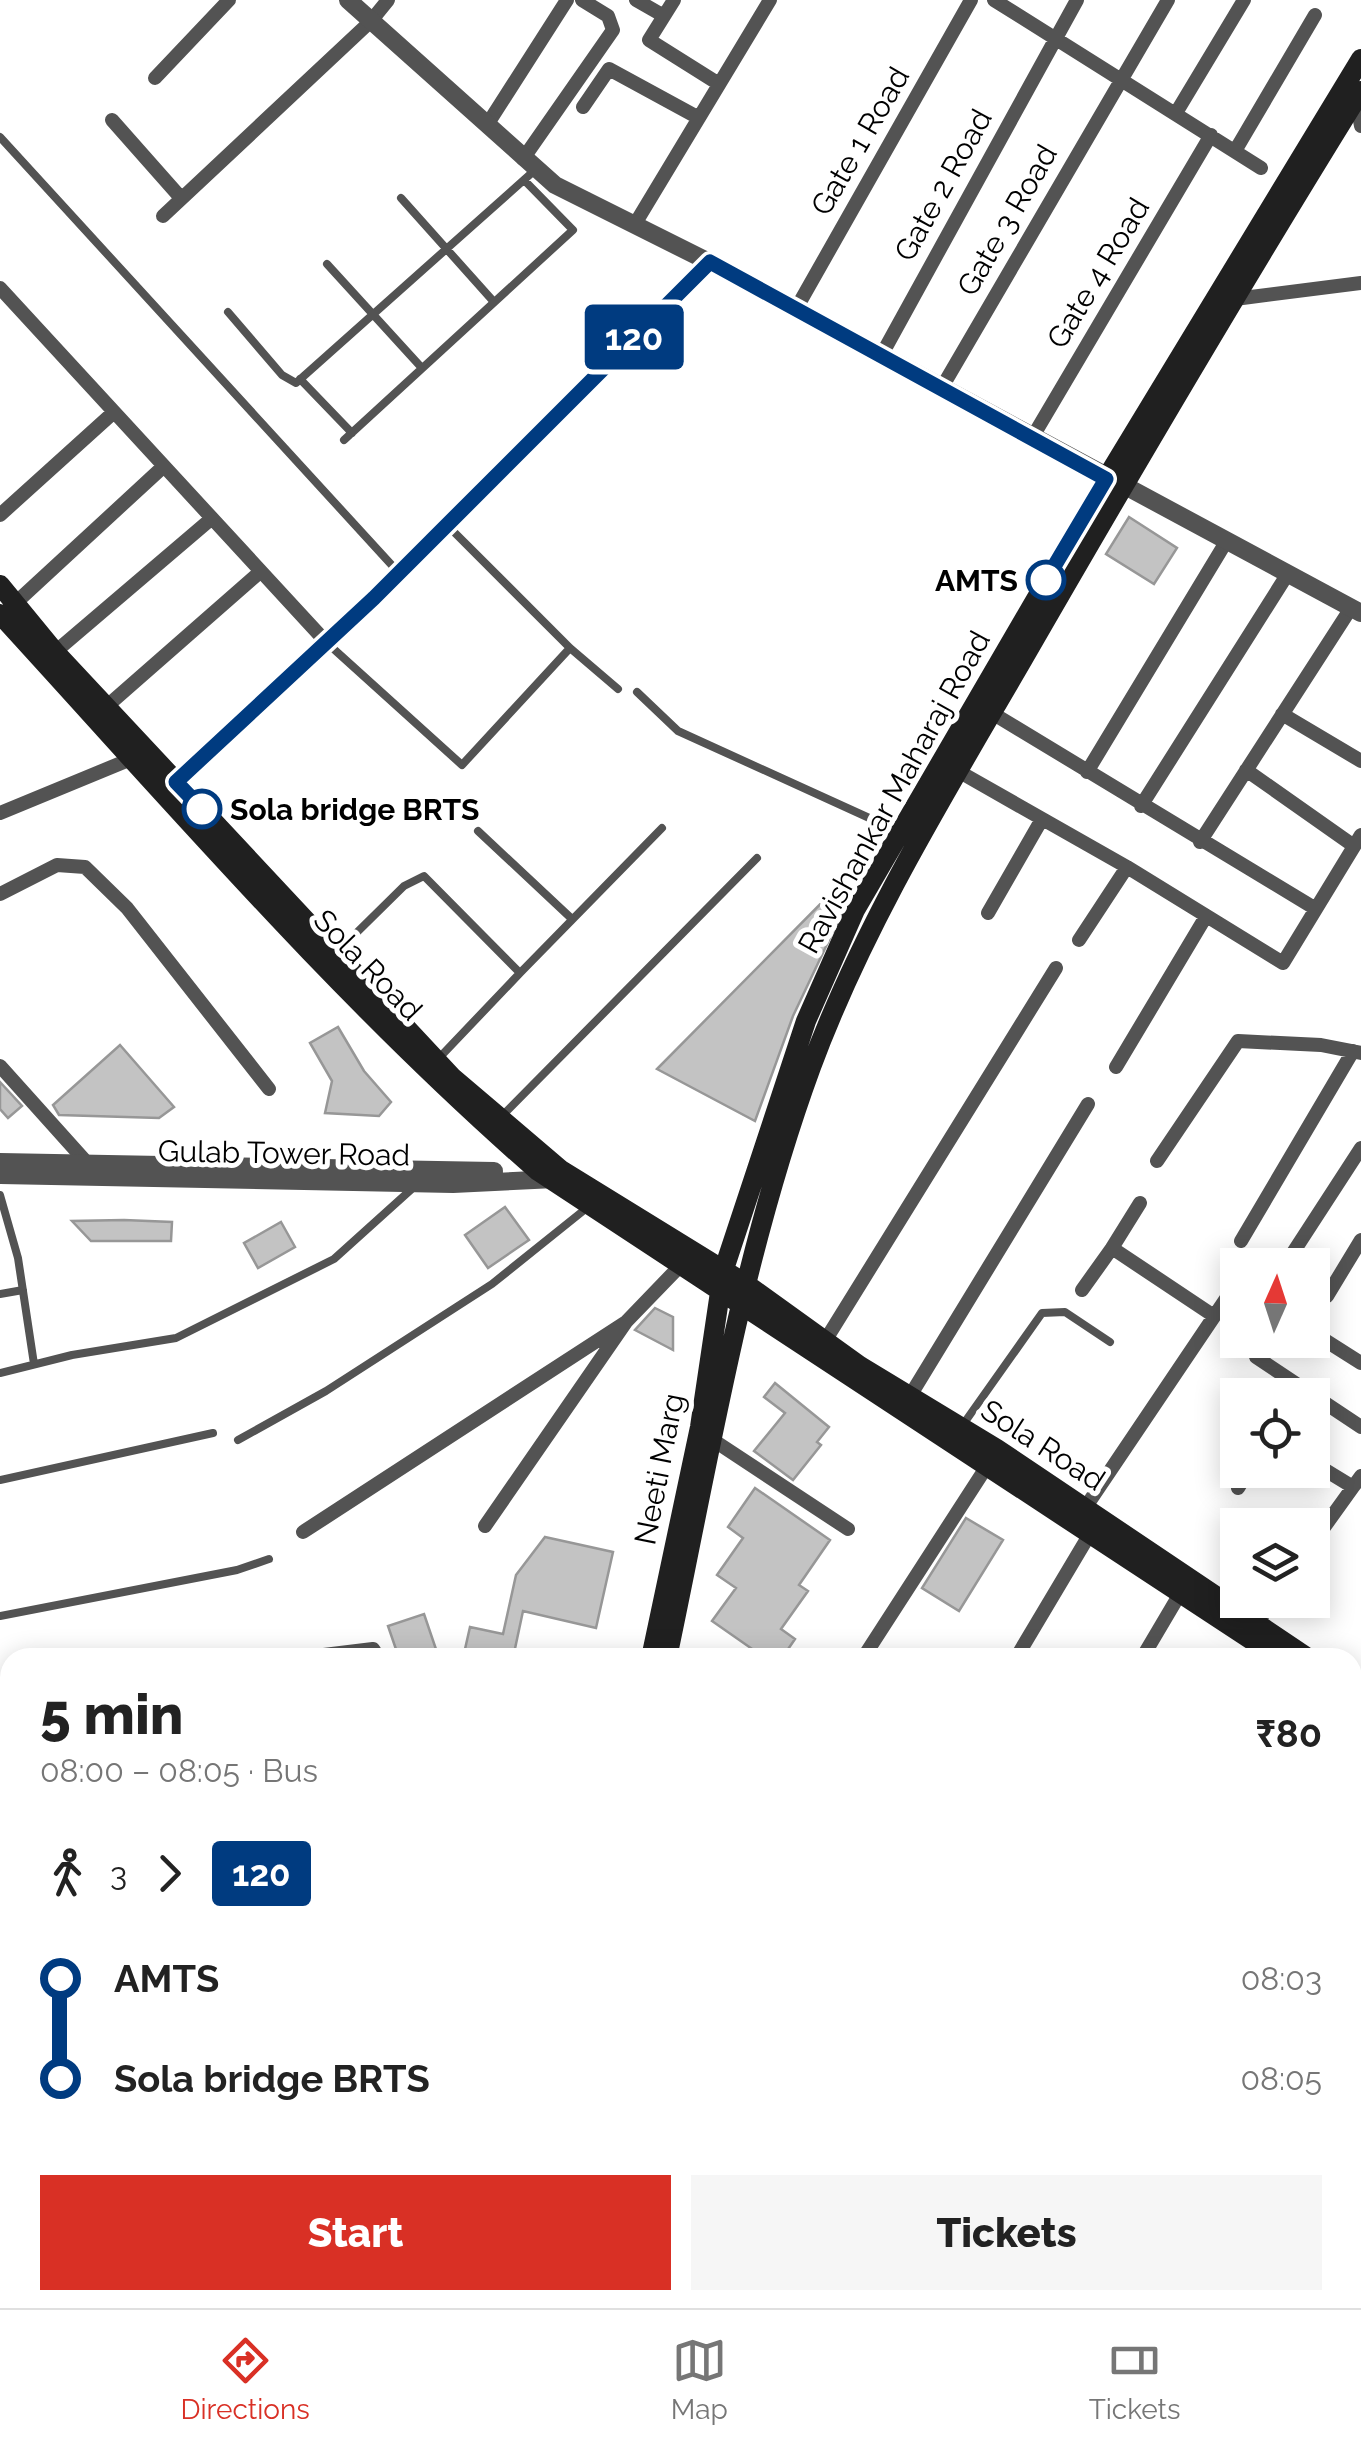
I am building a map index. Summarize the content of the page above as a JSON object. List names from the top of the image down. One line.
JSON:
{"streets":{"main road":["Ravishankar Maharaj Road","Sola Road","Neeti Marg"],"street":["Gate 1 Road","Gate 2 Road","Gate 3 Road","Gate 4 Road","Gulab Tower Road"]},"crossings":[["Ravishankar Maharaj Road","Sola Road"],["Ravishankar Maharaj Road","Neeti Marg"],["Sola Road","Gulab Tower Road"],["Sola Road","Neeti Marg"]],"places":["AMTS","Sola bridge BRTS"],"lines":["bus line 120"],"north":"top","page":{"on_map":"120","heading":["5 min","08:00 – 08:05 · Bus","₹80"],"legs":["3","120"],"list":[{"name":"AMTS","value":"08:03"},{"name":"Sola bridge BRTS","value":"08:05"}],"buttons":["Start","Tickets"],"tabs":["Directions","Map","Tickets"]}}
